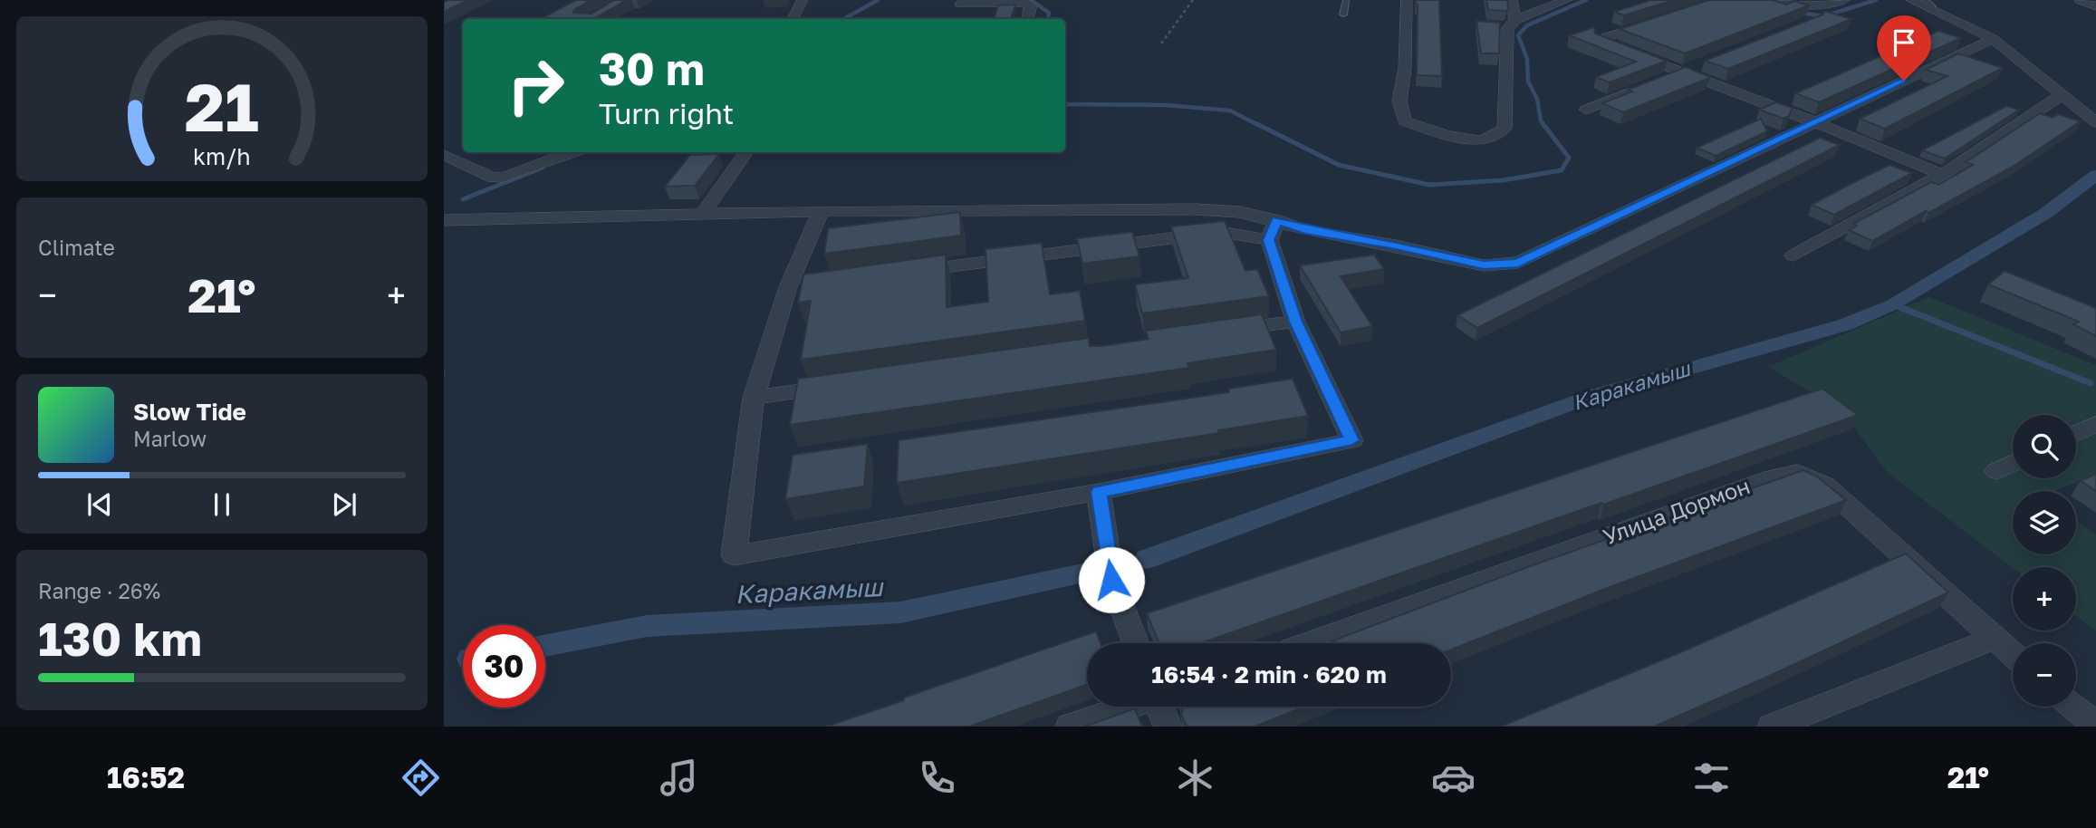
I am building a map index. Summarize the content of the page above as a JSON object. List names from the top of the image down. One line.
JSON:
{"streets":{"street":["Улица Дормон"]},"water":["Каракамыш"],"page":{"turn":["30 m","Turn right"],"tile":["Climate",["Range · 26%","130 km"]],"heat":["−","21°","+"],"song":["Slow Tide","Marlow"],"map_buttons":["+","−"],"limit":"30","trip":"16:54 · 2 min · 620 m","tabs":["16:52","21°"],"gauge":["21","km/h"]}}
